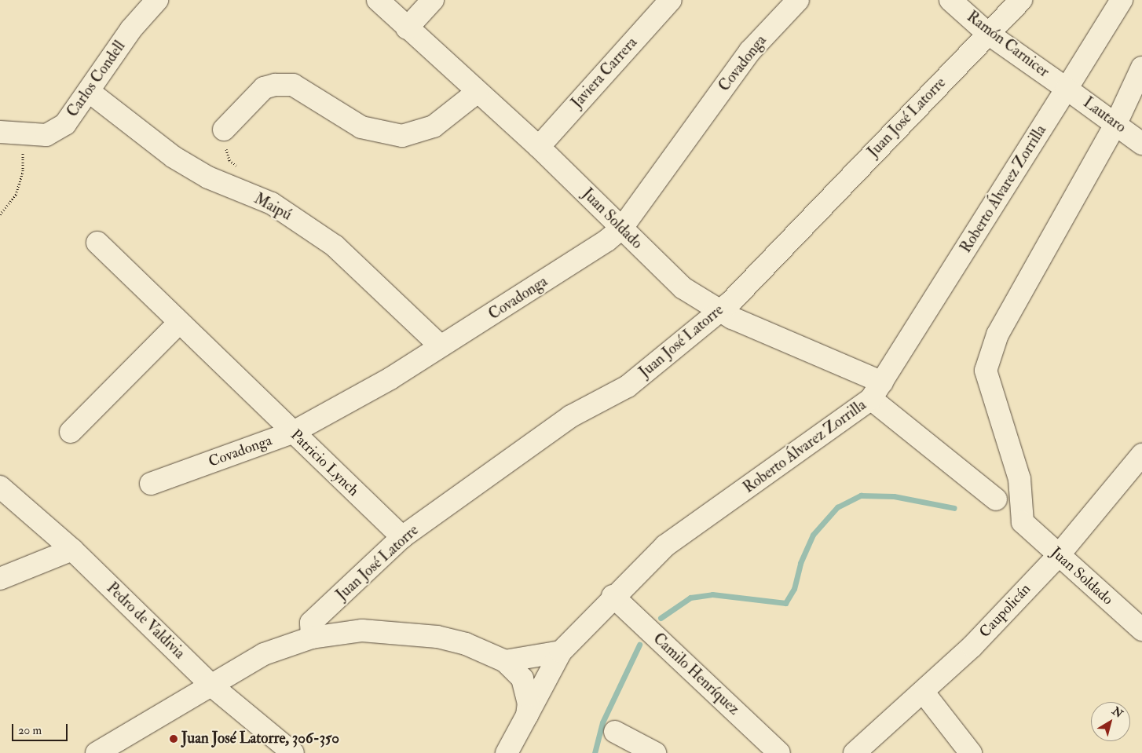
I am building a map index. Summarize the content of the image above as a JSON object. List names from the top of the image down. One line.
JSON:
{"streets":{"street":["Ramón Carnicer","Covadonga","Javiera Carrera","Carlos Condell","Lautaro","Juan José Latorre","Roberto Álvarez Zorrilla","Maipú","Juan Soldado","Patricio Lynch","Caupolicán","Pedro de Valdivia","Camilo Henríquez"]},"crossings":[["Ramón Carnicer","Lautaro"],["Ramón Carnicer","Juan José Latorre"],["Ramón Carnicer","Roberto Álvarez Zorrilla"],["Covadonga","Maipú"],["Covadonga","Juan Soldado"],["Covadonga","Patricio Lynch"],["Javiera Carrera","Juan Soldado"],["Carlos Condell","Maipú"],["Lautaro","Roberto Álvarez Zorrilla"],["Lautaro","Juan Soldado"],["Juan José Latorre","Juan Soldado"],["Juan José Latorre","Patricio Lynch"],["Roberto Álvarez Zorrilla","Juan Soldado"],["Roberto Álvarez Zorrilla","Camilo Henríquez"],["Juan Soldado","Caupolicán"]],"places":["Juan José Latorre, 306-350"],"scale_bar":"20 m","north":"top right"}
